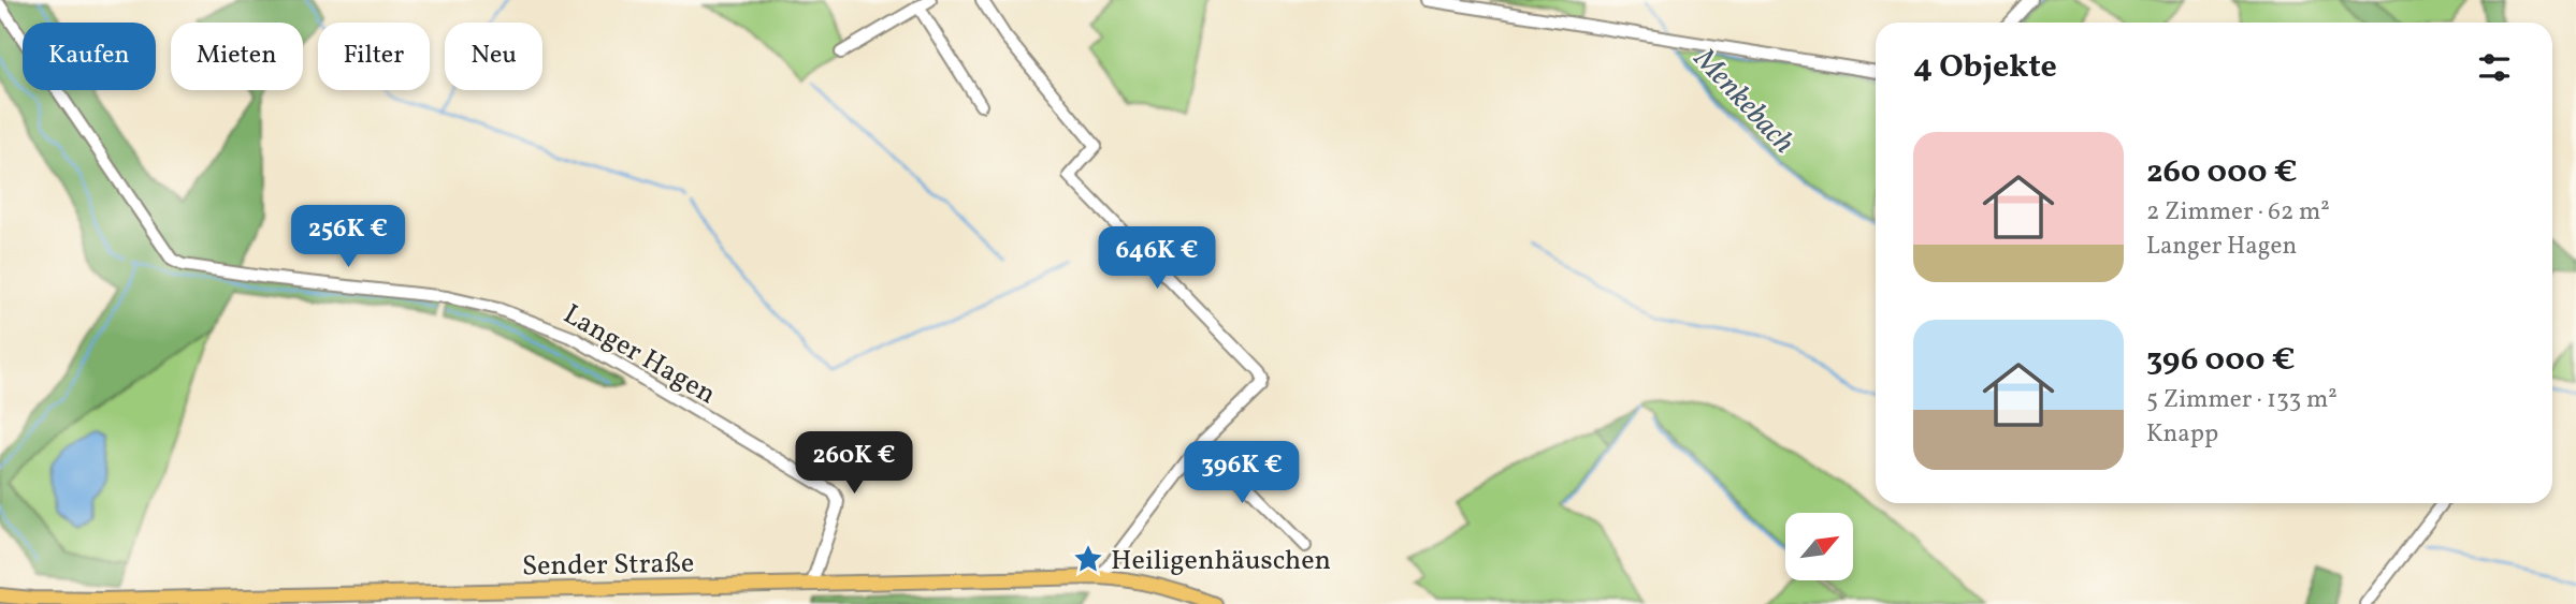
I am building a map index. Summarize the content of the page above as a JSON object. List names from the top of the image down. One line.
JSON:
{"streets":{"main road":["Sender Straße"],"street":["Langer Hagen"]},"crossings":[["Langer Hagen","Sender Straße"]],"water":["Menkebach"],"places":{"place":["Heiligenhäuschen"]},"north":"top right","page":{"chip":["Kaufen","Mieten","Filter","Neu"],"heading":"4 Objekte","list":[{"name":"260 000 €","note":"2 Zimmer · 62 m² · Langer Hagen"},{"name":"396 000 €","note":"5 Zimmer · 133 m² · Knapp"}],"price":["256K €","646K €","260K €","396K €"]}}
